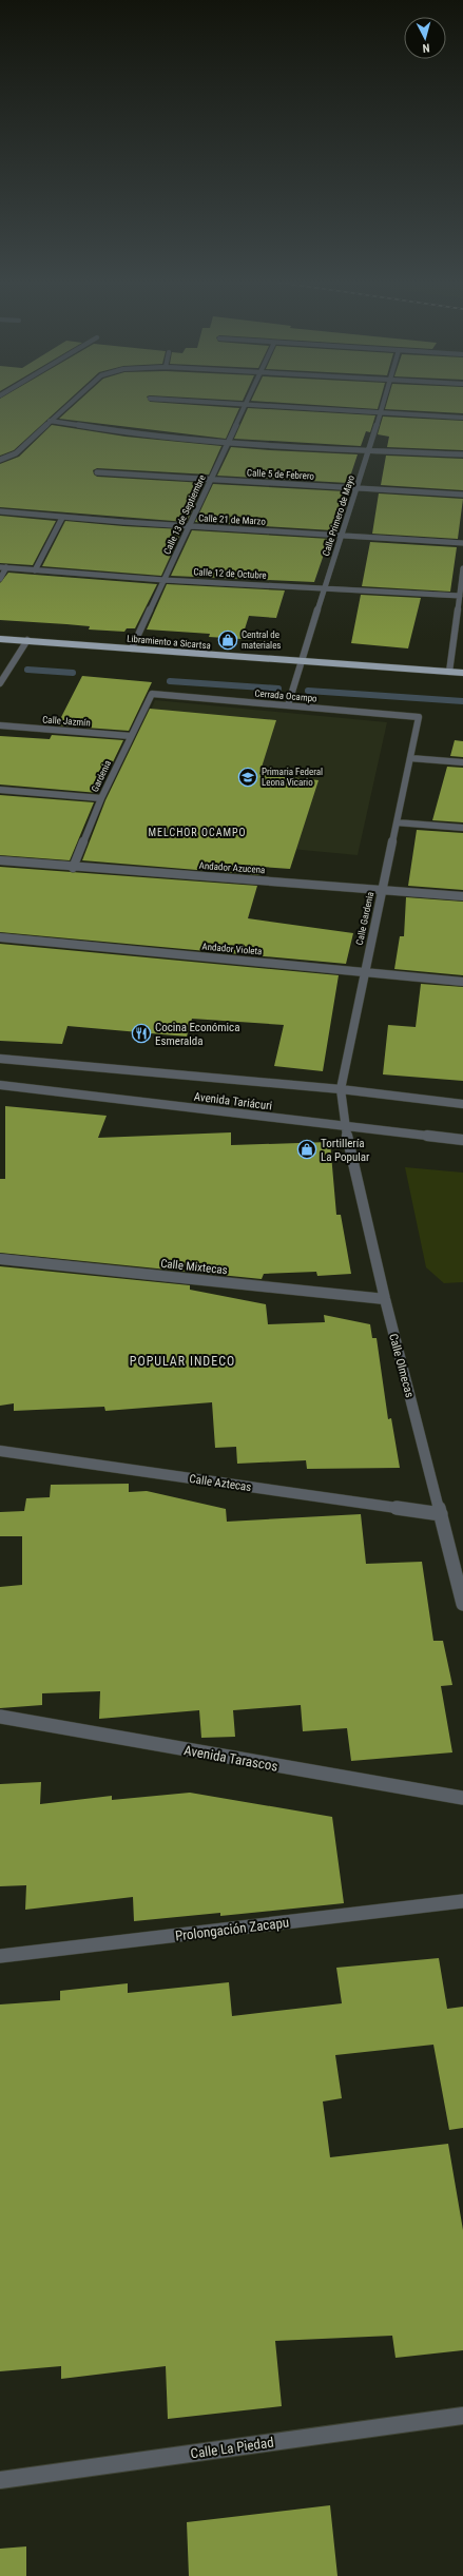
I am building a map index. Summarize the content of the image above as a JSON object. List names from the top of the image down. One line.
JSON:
{"streets":{"main road":["Libramiento a Sicartsa"],"street":["Calle 5 de Febrero","Calle 13 de Septiembre","Calle Primero de Mayo","Calle 21 de Marzo","Calle 12 de Octubre","Cerrada Ocampo","Calle Jazmín","Gardenia","Andador Azucena","Calle Gardenia","Andador Violeta","Avenida Tariácuri","Calle Mixtecas","Calle Olmecas","Calle Aztecas","Avenida Tarascos","Prolongación Zacapu","Calle La Piedad"]},"crossings":[["Calle 5 de Febrero","Calle 13 de Septiembre"],["Calle 5 de Febrero","Calle Primero de Mayo"],["Calle 13 de Septiembre","Calle 21 de Marzo"],["Calle 13 de Septiembre","Calle 12 de Octubre"],["Calle 13 de Septiembre","Libramiento a Sicartsa"],["Calle Primero de Mayo","Calle 21 de Marzo"],["Calle Primero de Mayo","Calle 12 de Octubre"],["Calle Primero de Mayo","Libramiento a Sicartsa"],["Calle Primero de Mayo","Cerrada Ocampo"],["Cerrada Ocampo","Gardenia"],["Cerrada Ocampo","Calle Gardenia"],["Calle Jazmín","Gardenia"],["Gardenia","Andador Azucena"],["Andador Azucena","Calle Gardenia"],["Calle Gardenia","Andador Violeta"],["Calle Gardenia","Avenida Tariácuri"],["Calle Gardenia","Calle Olmecas"],["Avenida Tariácuri","Calle Olmecas"],["Calle Mixtecas","Calle Olmecas"],["Calle Olmecas","Calle Aztecas"]],"districts":["MELCHOR OCAMPO","POPULAR INDECO"],"places":{"shop":["Central de materiales","Tortillería La Popular"],"school or university":["Primaria Federal Leona Vicario"],"restaurant":["Cocina Económica Esmeralda"]},"north":"bottom"}
